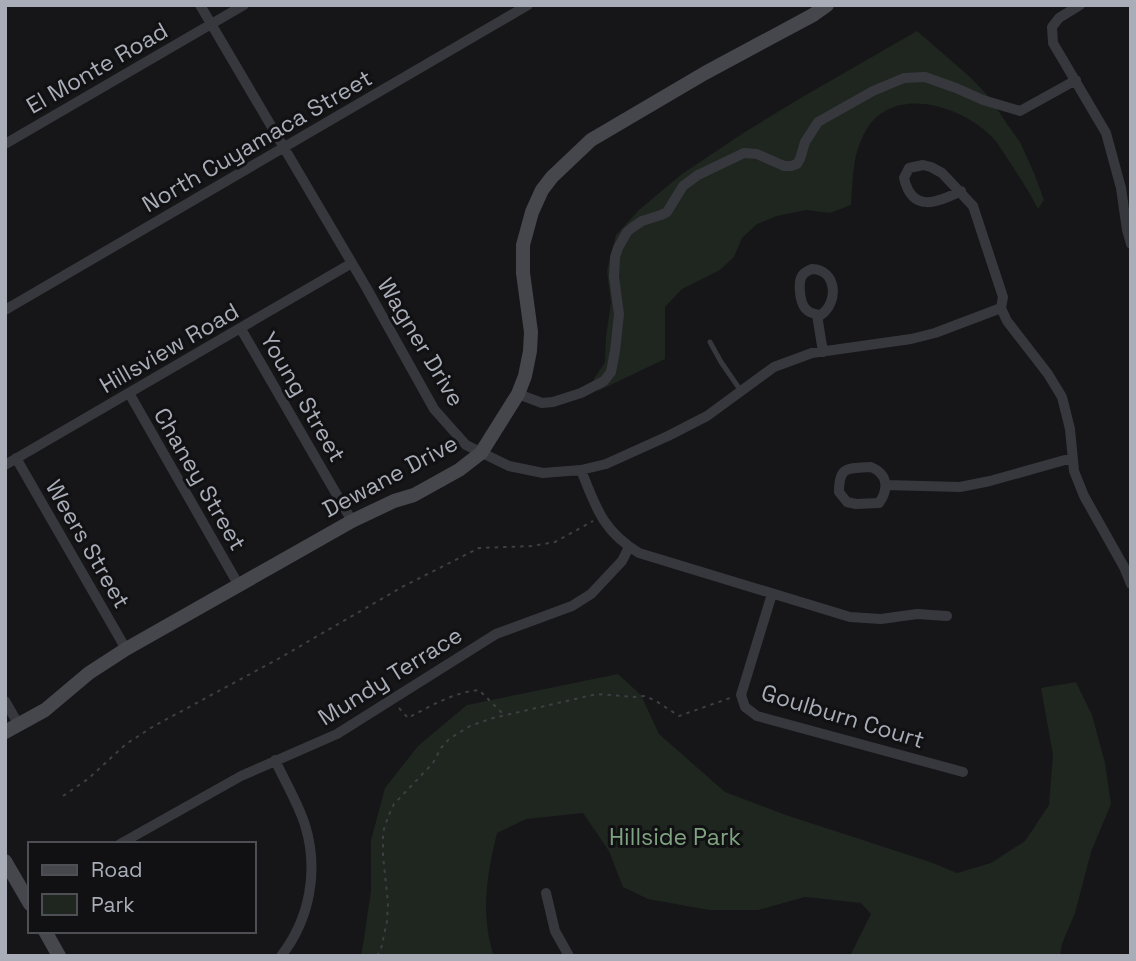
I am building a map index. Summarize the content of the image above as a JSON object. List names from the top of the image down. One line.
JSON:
{"streets":{"street":["El Monte Road","North Cuyamaca Street","Wagner Drive","Hillsview Road","Young Street","Dewane Drive","Chaney Street","Weers Street","Mundy Terrace","Goulburn Court"]},"crossings":[["El Monte Road","Wagner Drive"],["North Cuyamaca Street","Wagner Drive"],["Wagner Drive","Hillsview Road"],["Wagner Drive","Dewane Drive"],["Hillsview Road","Young Street"],["Hillsview Road","Chaney Street"],["Hillsview Road","Weers Street"],["Young Street","Dewane Drive"],["Dewane Drive","Chaney Street"],["Dewane Drive","Weers Street"]],"parks":["Hillside Park"],"legend":["Road","Park"]}
